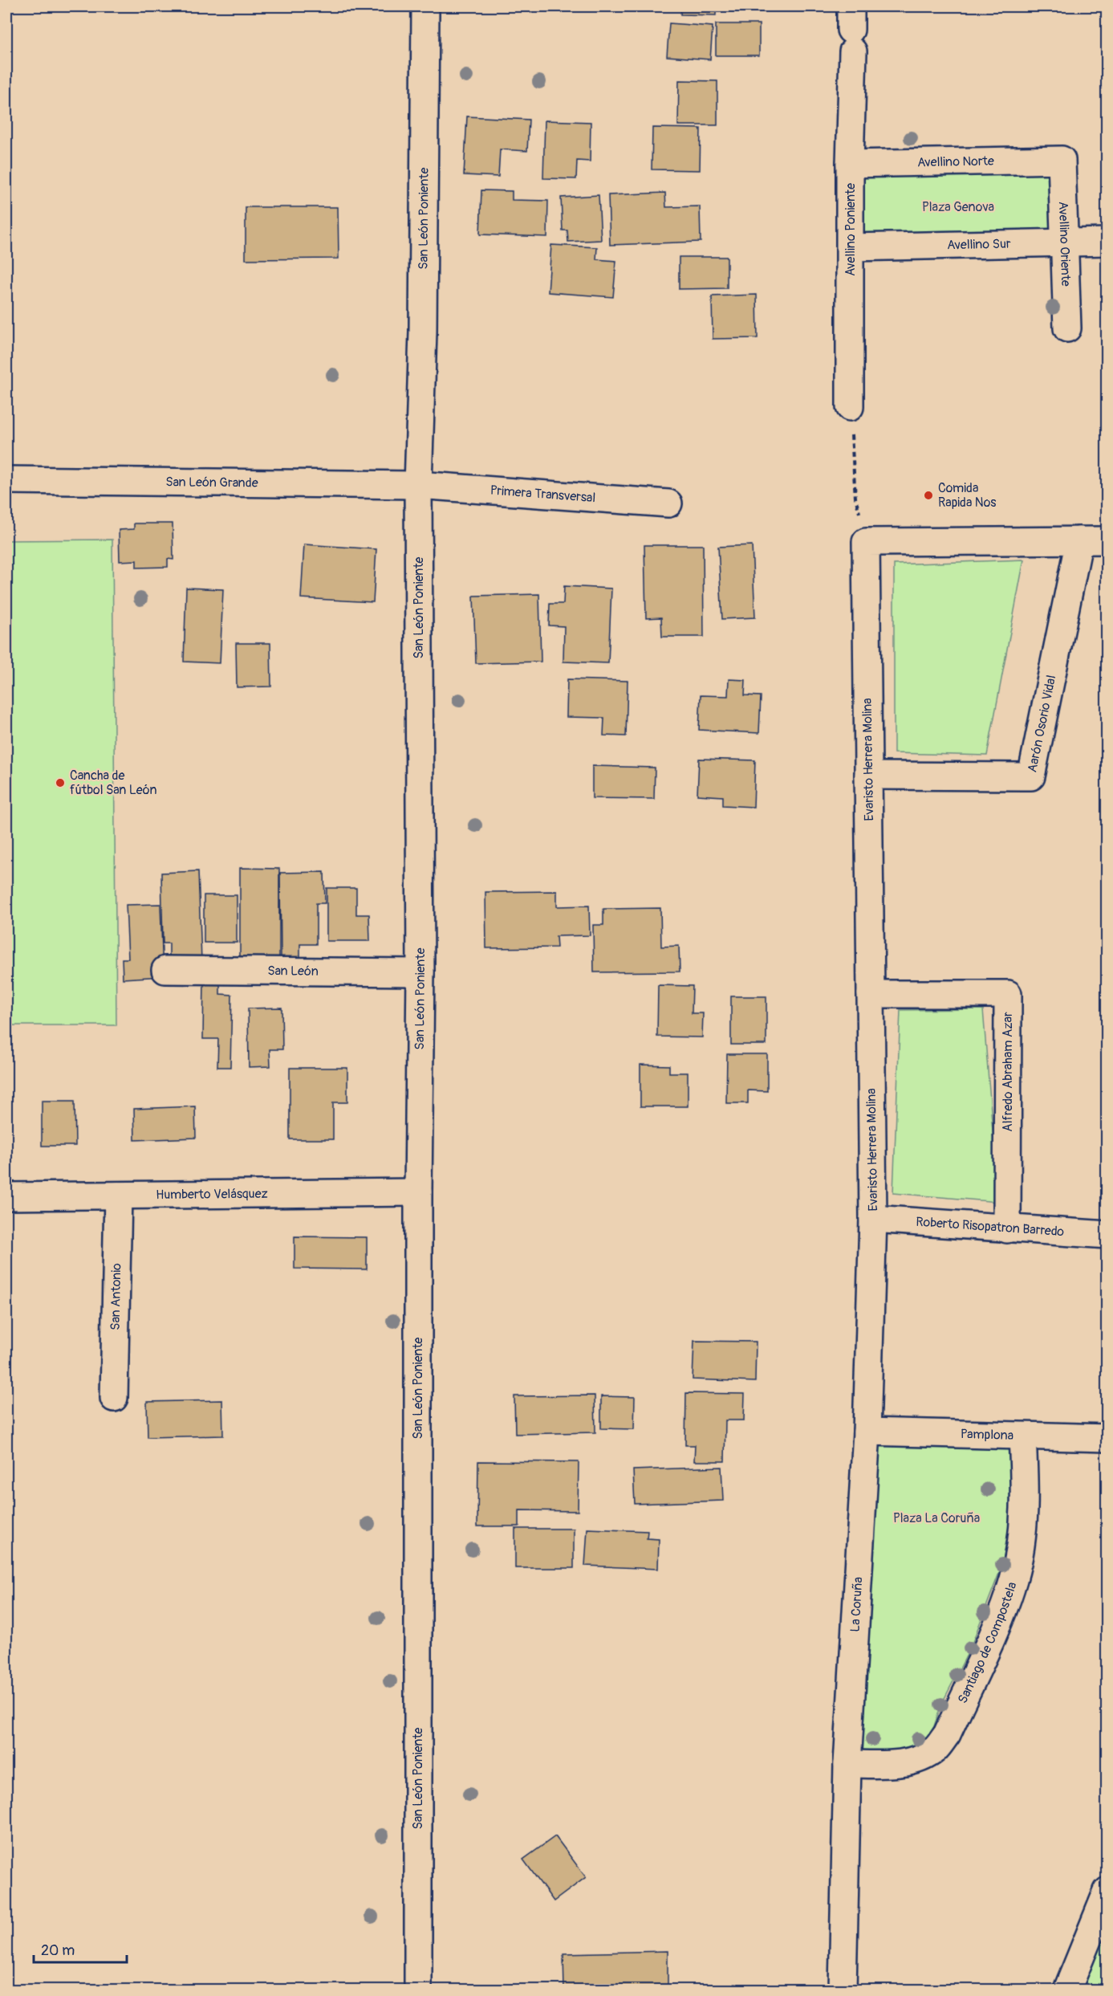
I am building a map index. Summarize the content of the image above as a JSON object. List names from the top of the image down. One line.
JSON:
{"streets":{"street":["Avellino Norte","San León Poniente","Avellino Poniente","Avellino Sur","Avellino Oriente","San León Grande","Primera Transversal","Aarón Osorio Vidal","Evaristo Herrera Molina","San León","Alfredo Abraham Azar","Humberto Velásquez","Roberto Risopatron Barredo","San Antonio","Pamplona","La Coruña","Santiago de Compostela"]},"crossings":[["Avellino Norte","Avellino Poniente"],["Avellino Norte","Avellino Oriente"],["San León Poniente","San León Grande"],["San León Poniente","Primera Transversal"],["San León Poniente","San León"],["San León Poniente","Humberto Velásquez"],["Avellino Poniente","Avellino Sur"],["Avellino Sur","Avellino Oriente"],["San León Grande","Primera Transversal"],["Aarón Osorio Vidal","Evaristo Herrera Molina"],["Evaristo Herrera Molina","Alfredo Abraham Azar"],["Evaristo Herrera Molina","Roberto Risopatron Barredo"],["Evaristo Herrera Molina","La Coruña"],["Alfredo Abraham Azar","Roberto Risopatron Barredo"],["Humberto Velásquez","San Antonio"],["Roberto Risopatron Barredo","La Coruña"],["Pamplona","La Coruña"],["Pamplona","Santiago de Compostela"],["La Coruña","Santiago de Compostela"]],"parks":["Plaza Genova","Plaza La Coruña"],"places":["Comida Rapida Nos","Cancha de fútbol San León"],"scale_bar":"20 m"}
